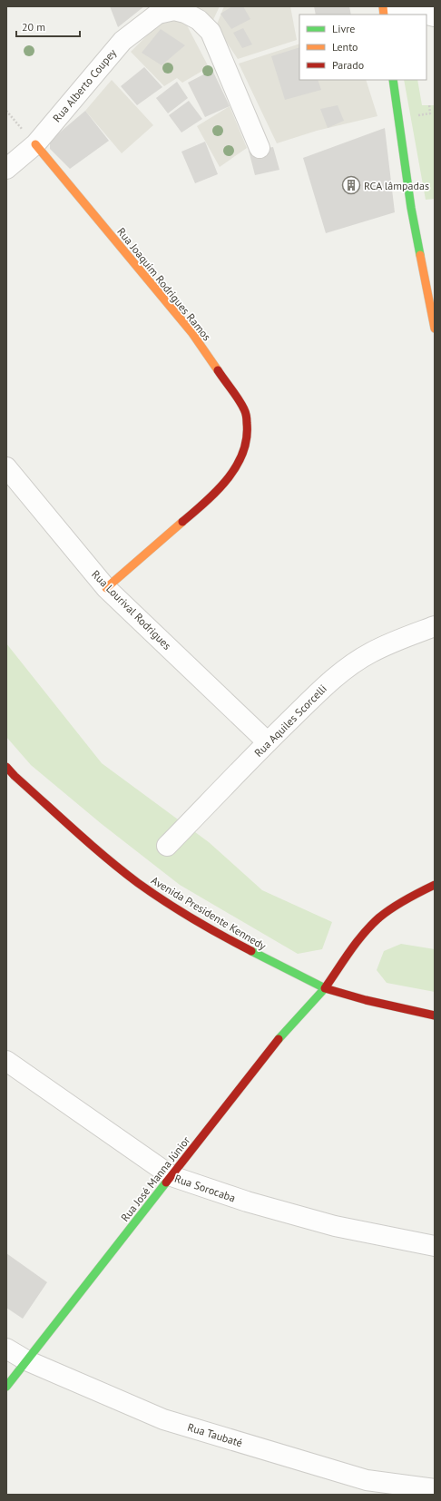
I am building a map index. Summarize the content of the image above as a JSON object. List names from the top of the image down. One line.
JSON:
{"streets":{"main road":["Rua Joaquim Rodrigues Ramos","Avenida Presidente Kennedy","Rua José Manna Júnior"],"street":["Rua Alberto Coupey","Rua Lourival Rodrigues","Rua Aquiles Scorcelli","Rua Sorocaba","Rua Taubaté"]},"crossings":[["Rua Alberto Coupey","Rua Joaquim Rodrigues Ramos"],["Rua Joaquim Rodrigues Ramos","Rua Lourival Rodrigues"],["Rua Lourival Rodrigues","Rua Aquiles Scorcelli"],["Avenida Presidente Kennedy","Rua José Manna Júnior"],["Rua José Manna Júnior","Rua Sorocaba"],["Rua José Manna Júnior","Rua Taubaté"]],"places":{"building":["RCA lâmpadas"]},"legend":["Livre","Lento","Parado"],"scale_bar":"20 m"}
